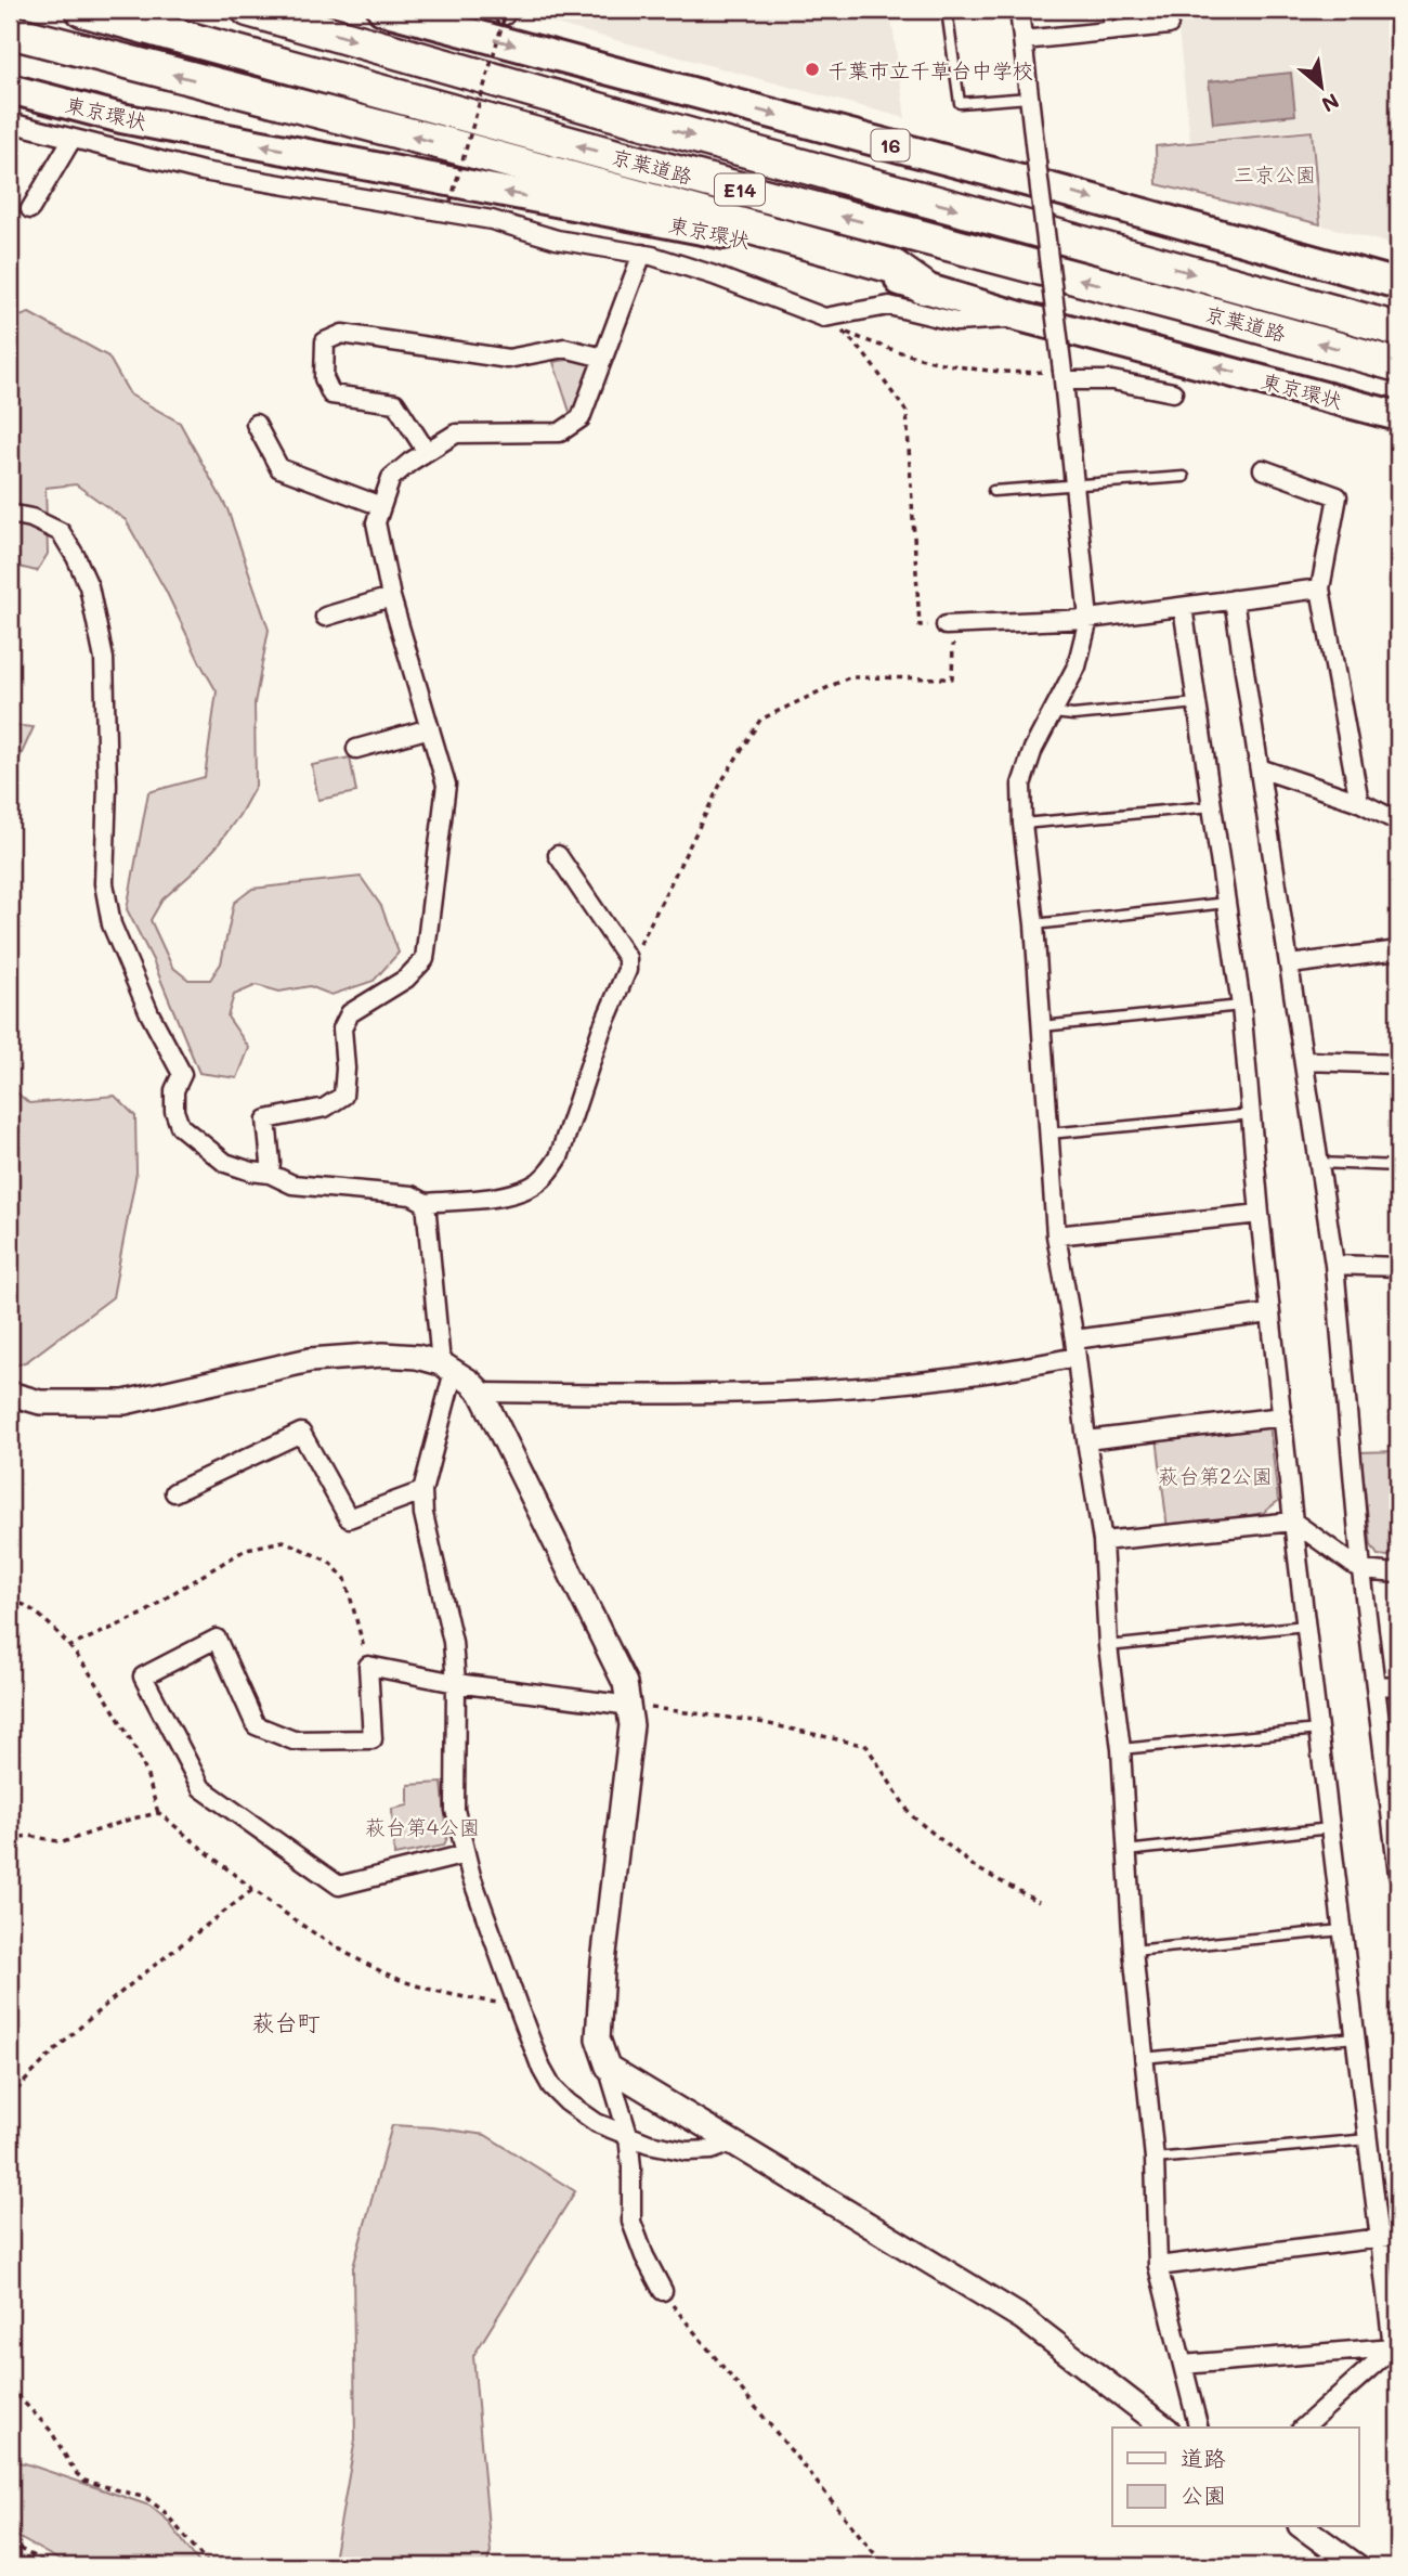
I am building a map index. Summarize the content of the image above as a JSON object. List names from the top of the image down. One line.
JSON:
{"streets":{"highway":["東京環状","16","京葉道路","E14"]},"districts":["萩台町"],"parks":["三京公園","萩台第2公園","萩台第4公園"],"places":["千葉市立千草台中学校"],"legend":["道路","公園"],"north":"bottom right"}
